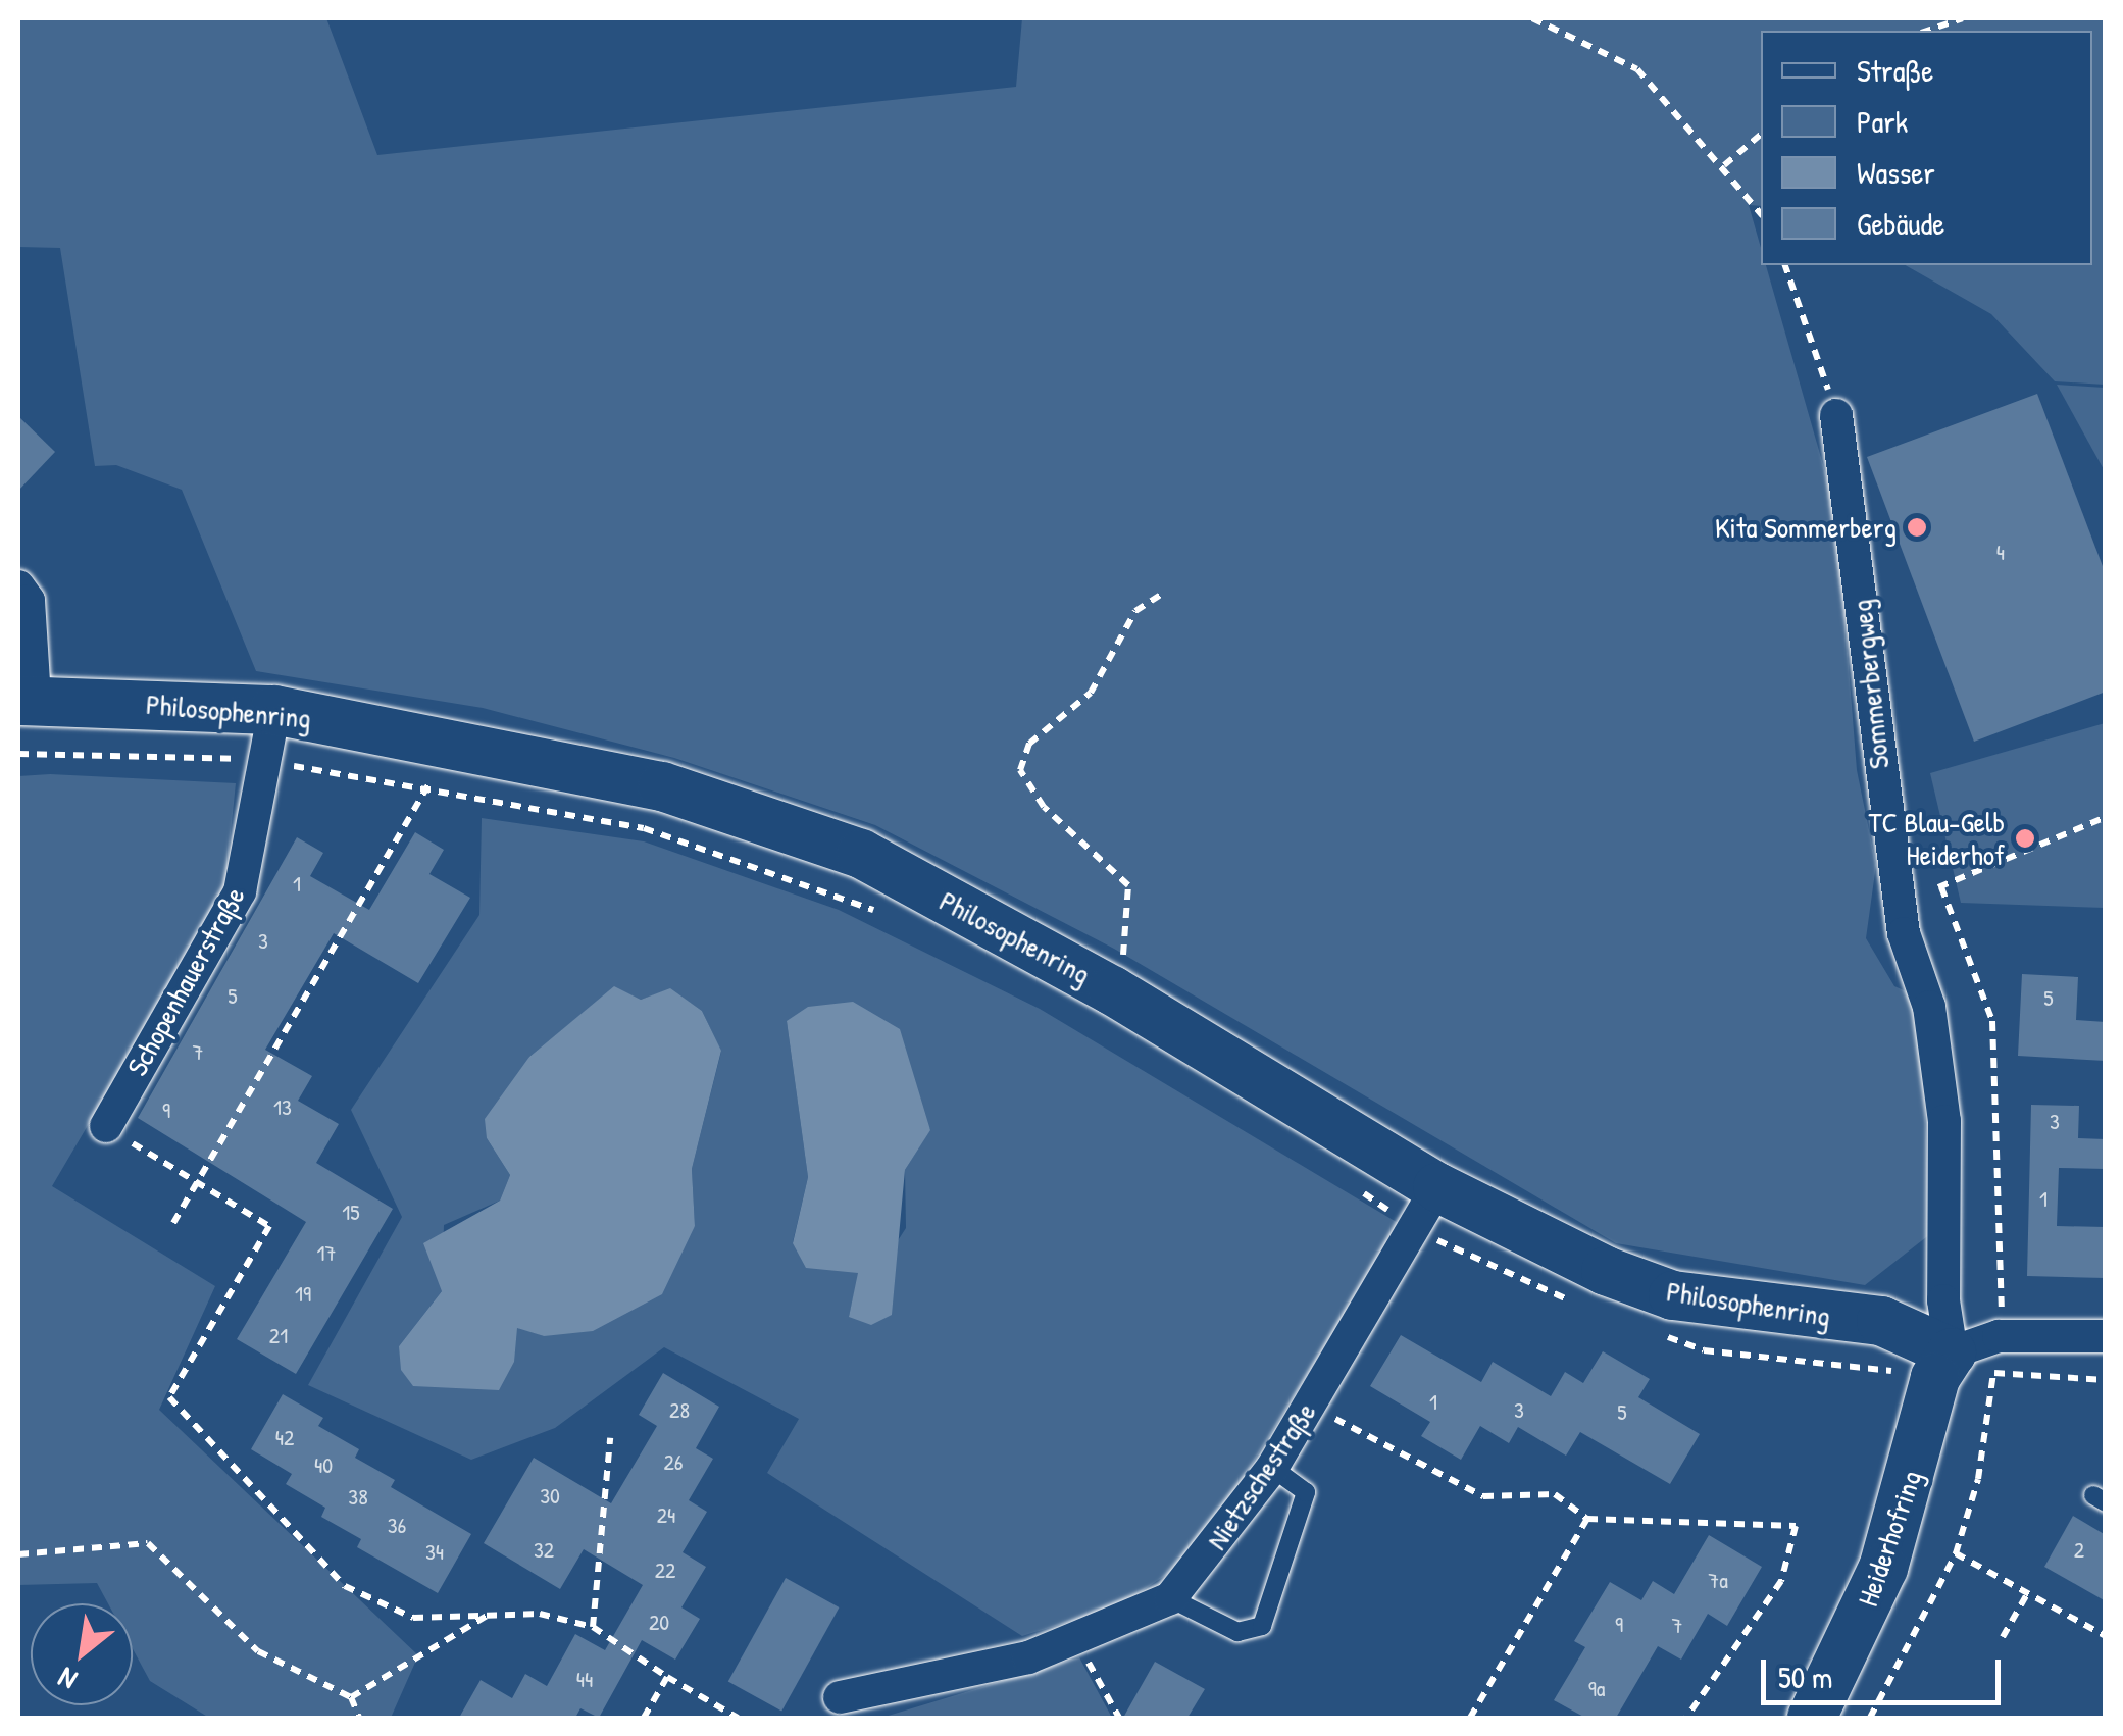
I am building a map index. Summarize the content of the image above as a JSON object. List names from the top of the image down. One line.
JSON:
{"streets":{"street":["Sommerbergweg","Philosophenring","Schopenhauerstraße","Nietzschestraße","Heiderhofring"]},"crossings":[["Sommerbergweg","Philosophenring"],["Sommerbergweg","Heiderhofring"],["Philosophenring","Schopenhauerstraße"],["Philosophenring","Nietzschestraße"],["Philosophenring","Heiderhofring"]],"places":["Kita Sommerberg","TC Blau-Gelb Heiderhof"],"house_numbers":["4","1","3","5","5","7","13","9","3","1","15","17","19","21","1","28","3","5","42","26","40","30","38","24","36","32","2","34","22","7a","20","9","7","44","9a"],"legend":["Straße","Park","Wasser","Gebäude"],"scale_bar":"50 m","north":"bottom left"}
